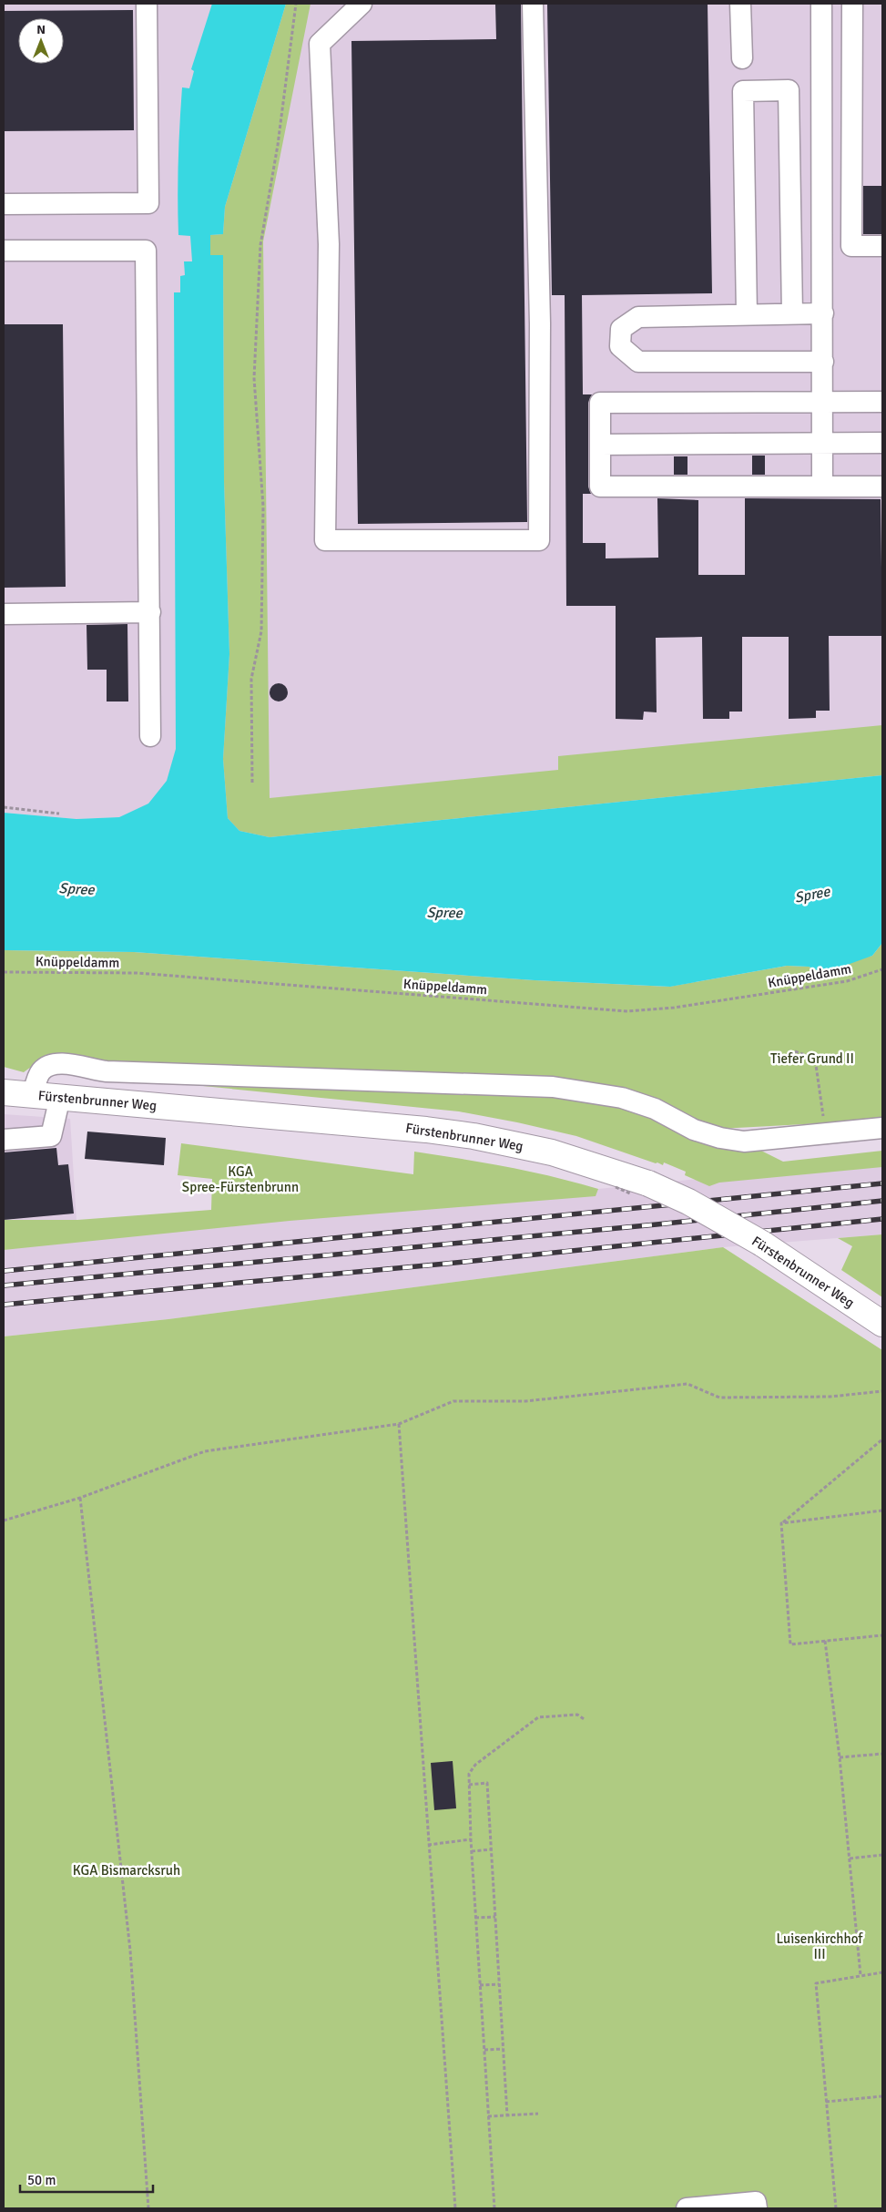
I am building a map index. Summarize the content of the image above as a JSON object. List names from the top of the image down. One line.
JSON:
{"streets":{"main road":["Fürstenbrunner Weg"],"path":["Knüppeldamm"]},"water":["Spree"],"parks":["Tiefer Grund II","KGA Spree-Fürstenbrunn","KGA Bismarcksruh","Luisenkirchhof III"],"scale_bar":"50 m","north":"top"}
